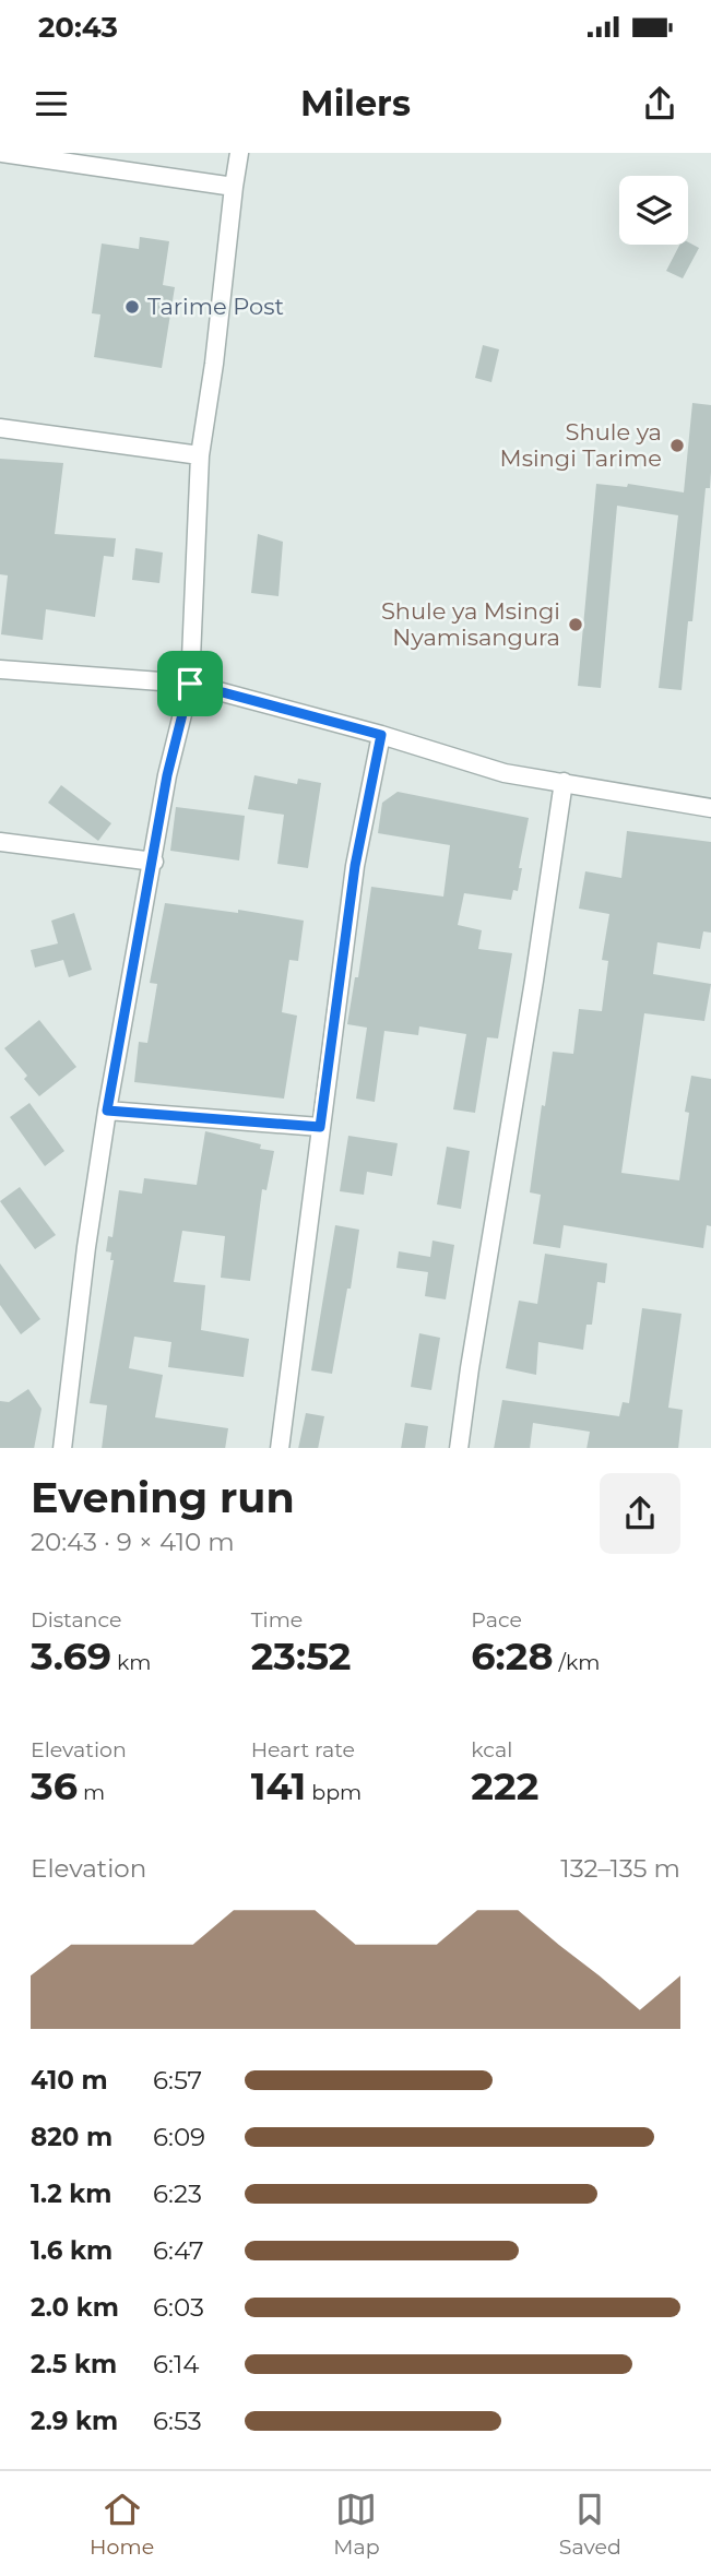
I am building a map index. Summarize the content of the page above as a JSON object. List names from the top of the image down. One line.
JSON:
{"places":["Tarime Post","Shule ya Msingi Tarime","Shule ya Msingi Nyamisangura"],"page":{"status":"20:43","header":"Milers","heading":["Evening run","20:43 · 9 × 410 m"],"stats":[["Distance","3.69 km"],["Time","23:52"],["Pace","6:28 /km"],["Elevation","36 m"],["Heart rate","141 bpm"],["kcal","222"]],"chart":["Elevation","132–135 m"],"list":[{"name":"410 m","note":"6:57"},{"name":"820 m","note":"6:09"},{"name":"1.2 km","note":"6:23"},{"name":"1.6 km","note":"6:47"},{"name":"2.0 km","note":"6:03"},{"name":"2.5 km","note":"6:14"},{"name":"2.9 km","note":"6:53"}],"tabs":["Home","Map","Saved"]}}
